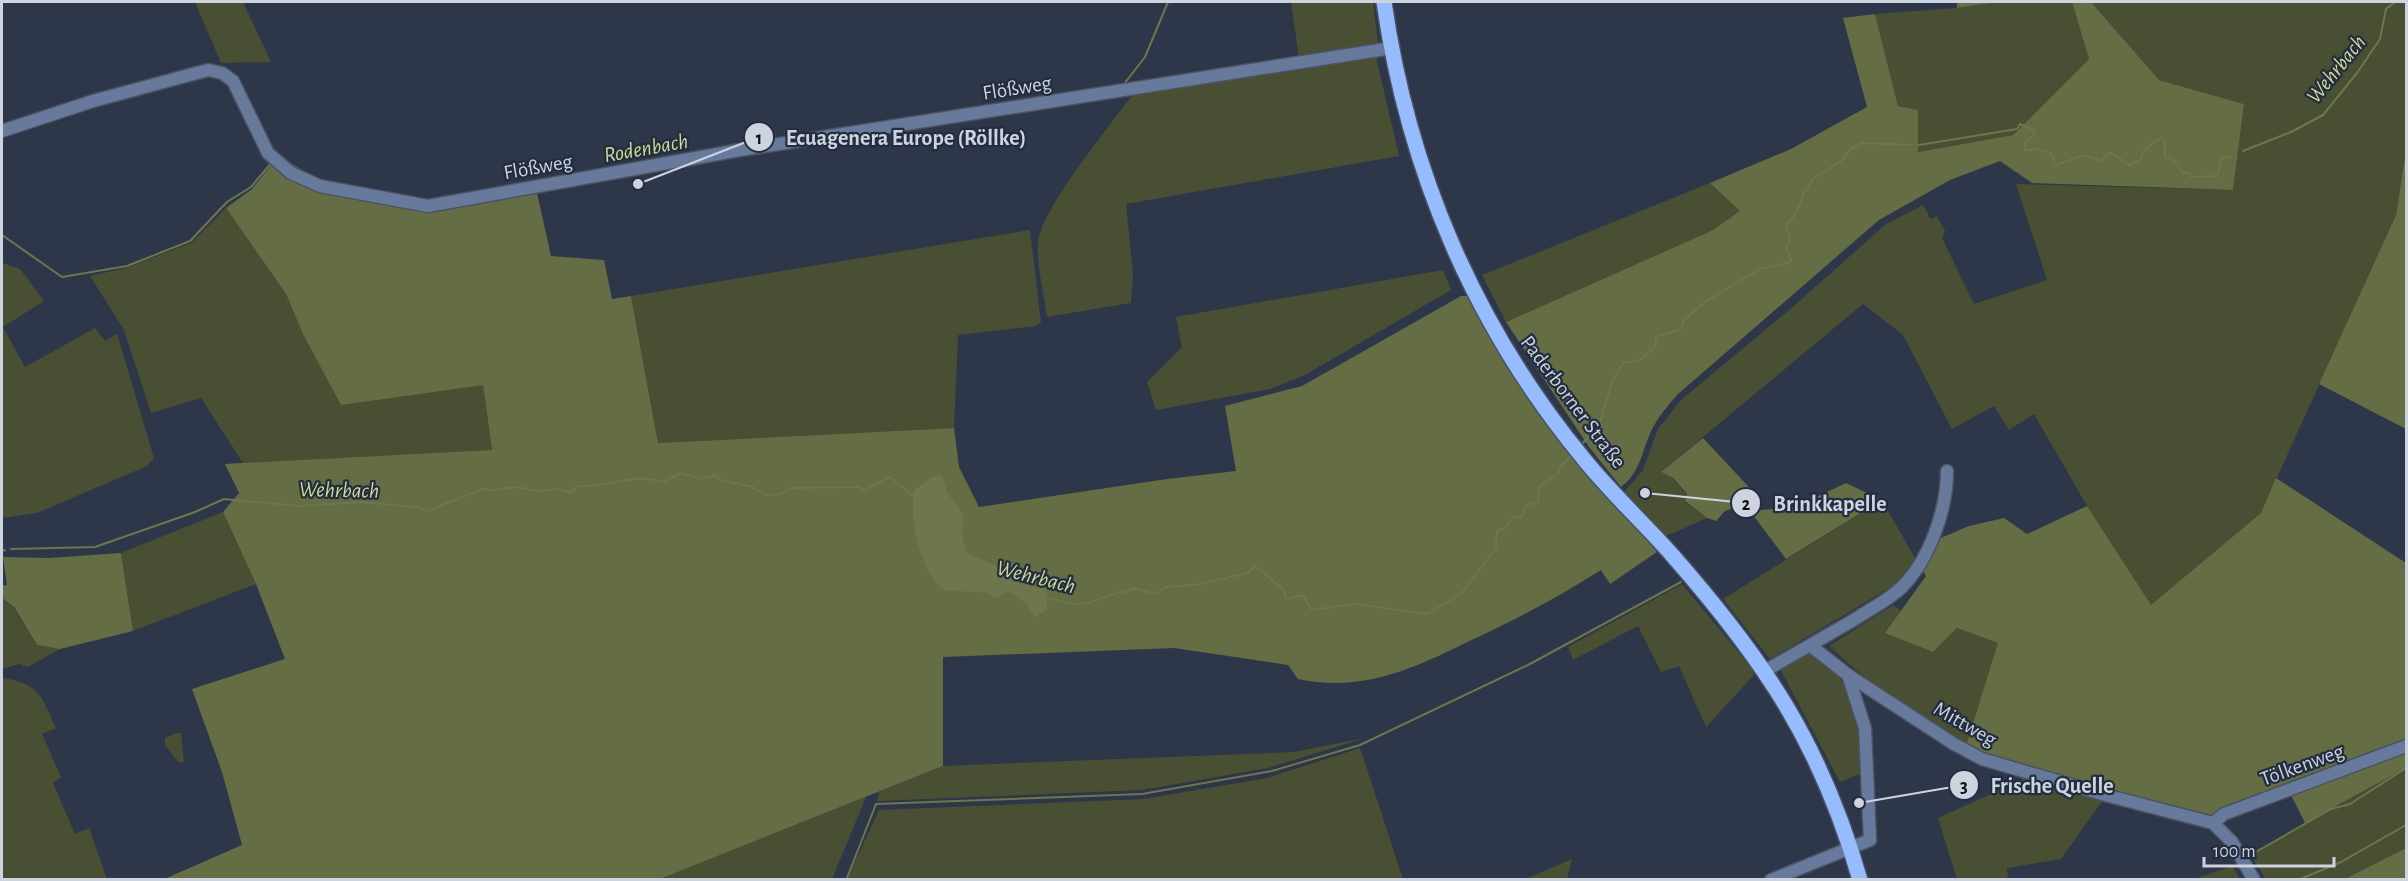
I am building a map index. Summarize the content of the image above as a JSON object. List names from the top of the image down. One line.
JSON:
{"streets":{"main road":["Paderborner Straße"],"street":["Flößweg","Mittweg","Tölkenweg"]},"crossings":[["Flößweg","Paderborner Straße"],["Mittweg","Tölkenweg"]],"water":["Wehrbach","Rodenbach"],"places":["Ecuagenera Europe (Röllke)","Brinkkapelle","Frische Quelle"],"scale_bar":"100 m"}
